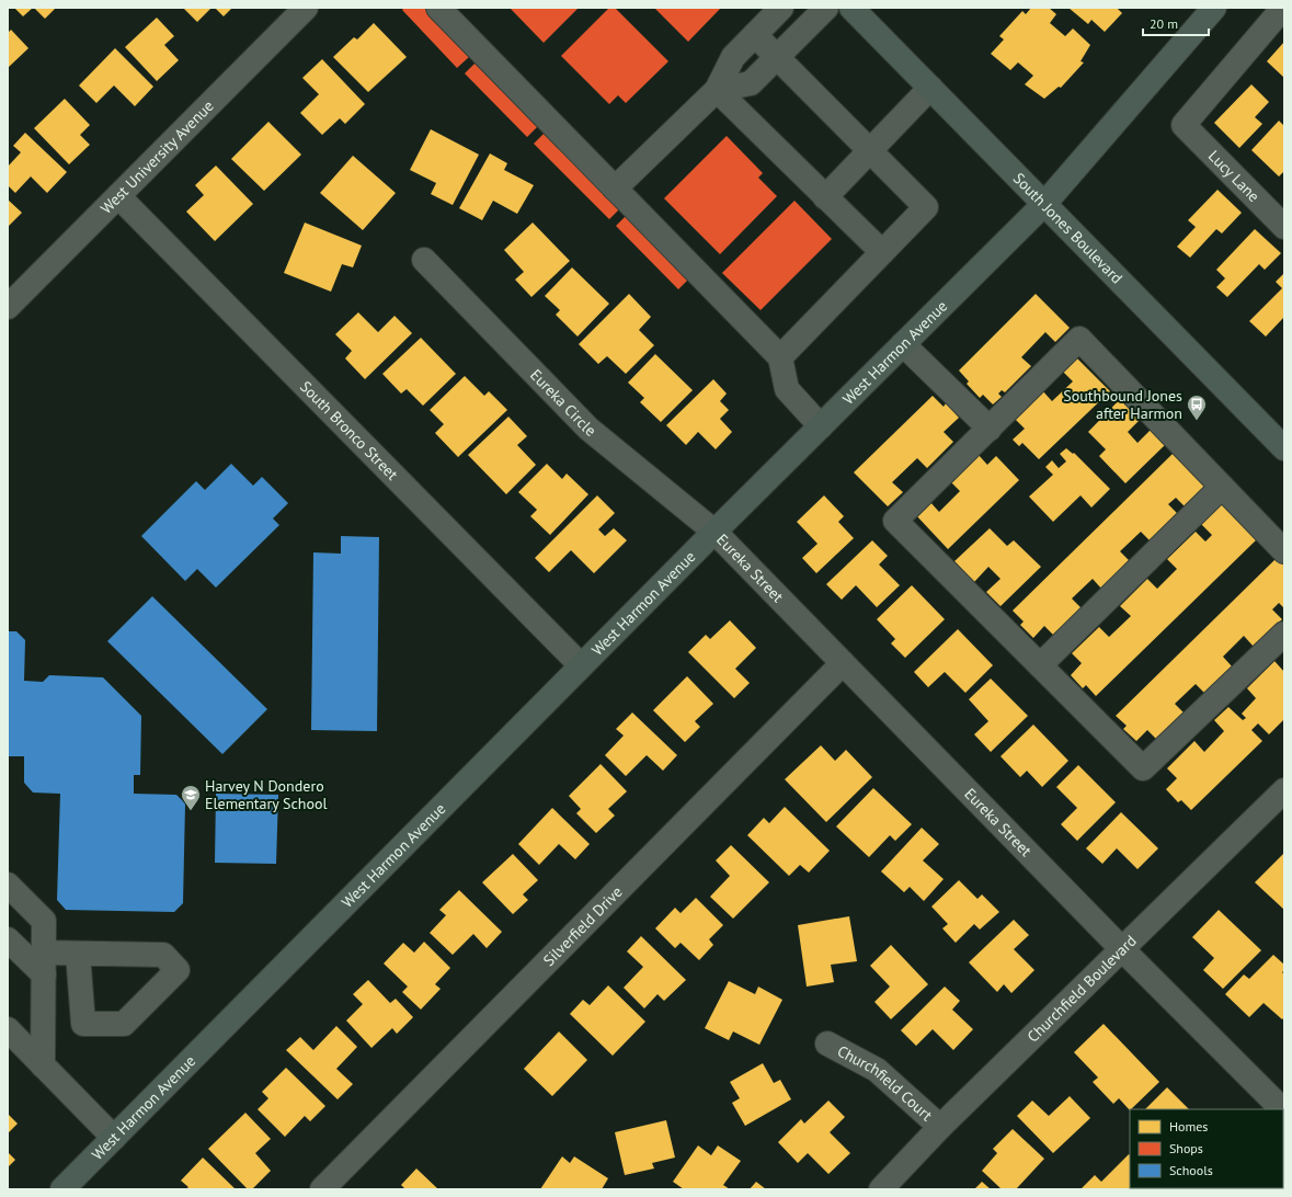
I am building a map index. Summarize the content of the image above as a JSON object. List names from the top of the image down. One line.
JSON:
{"streets":{"main road":["South Jones Boulevard","West Harmon Avenue"],"street":["West University Avenue","Lucy Lane","Eureka Circle","South Bronco Street","Eureka Street","Silverfield Drive","Churchfield Boulevard","Churchfield Court"]},"crossings":[["West University Avenue","South Bronco Street"],["South Jones Boulevard","West Harmon Avenue"],["West Harmon Avenue","Eureka Circle"],["West Harmon Avenue","South Bronco Street"],["West Harmon Avenue","Eureka Street"],["Eureka Circle","Eureka Street"],["Eureka Street","Silverfield Drive"],["Eureka Street","Churchfield Boulevard"],["Churchfield Boulevard","Churchfield Court"]],"places":{"bus stop":["Southbound Jones after Harmon"],"school or university":["Harvey N Dondero Elementary School"]},"legend":["Homes","Shops","Schools"],"scale_bar":"20 m"}
